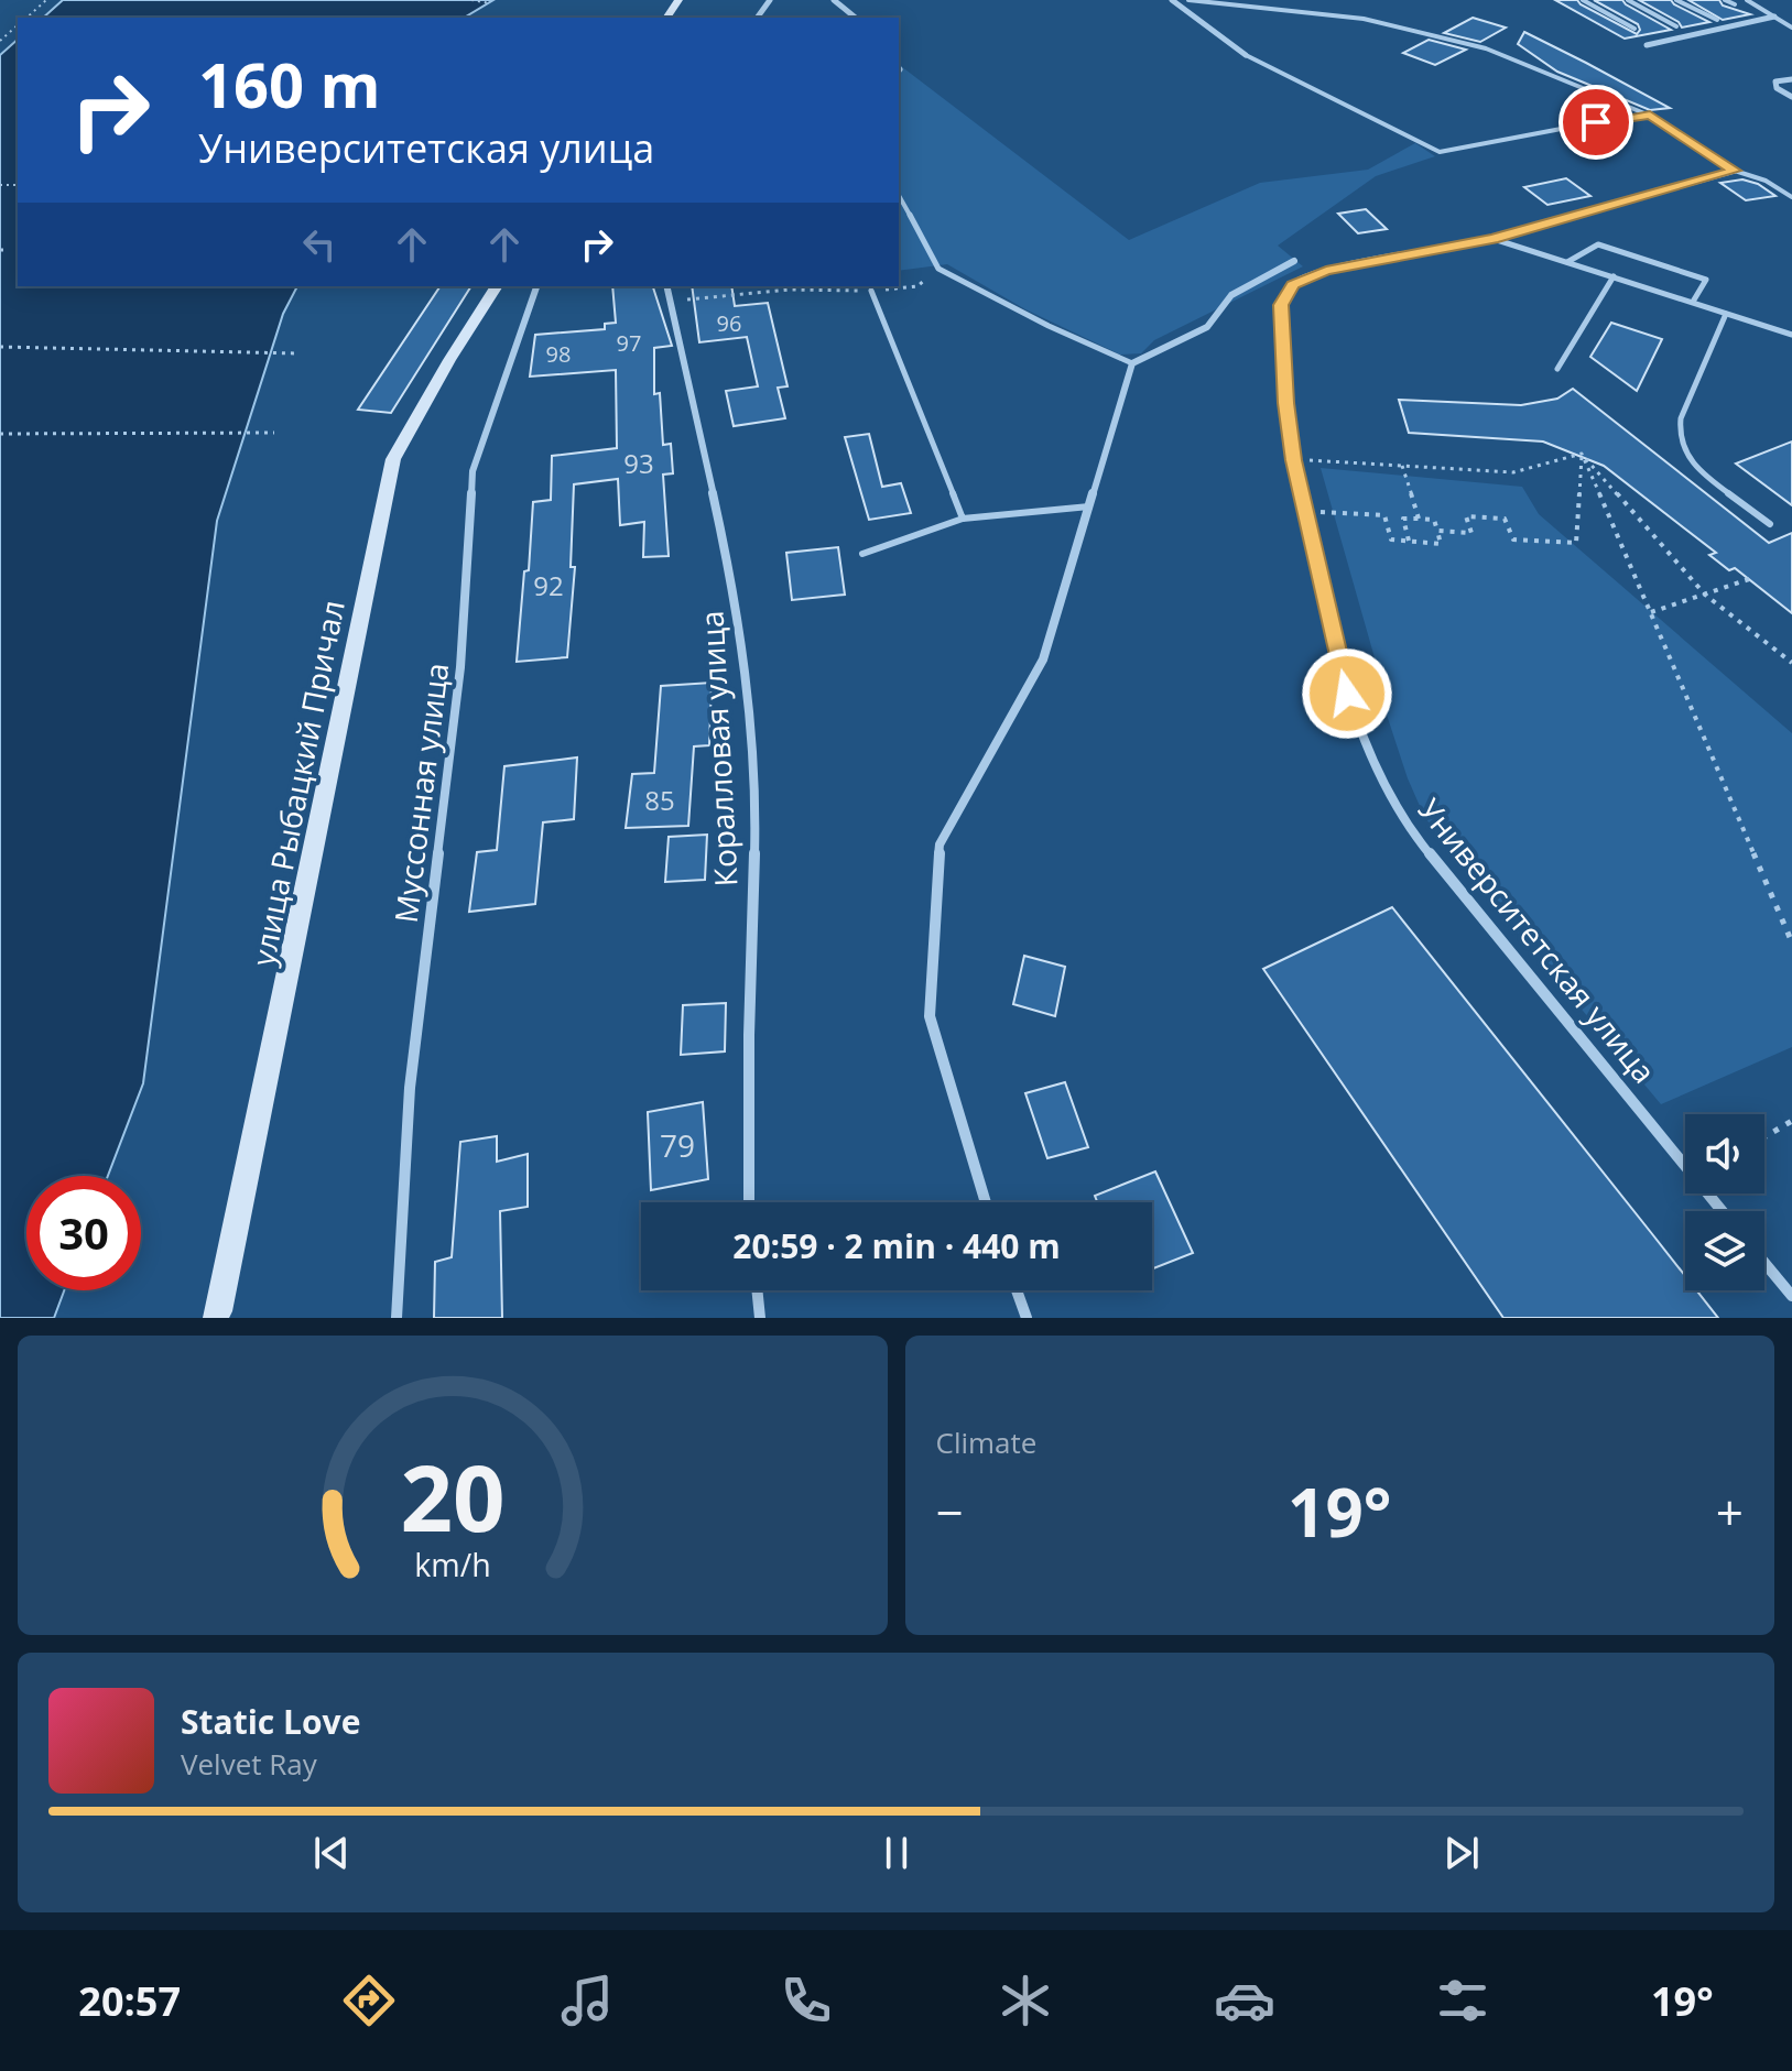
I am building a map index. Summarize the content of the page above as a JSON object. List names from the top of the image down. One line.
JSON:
{"streets":{"main road":["улица Рыбацкий Причал"],"street":["Коралловая улица","Муссонная улица","Университетская улица"]},"house_numbers":["96","97","98","93","92","85","79"],"page":{"turn":["160 m","Университетская улица"],"limit":"30","trip":"20:59 · 2 min · 440 m","tile":"Climate","heat":["−","19°","+"],"song":["Static Love","Velvet Ray"],"tabs":["20:57","19°"],"gauge":["20","km/h"]}}
